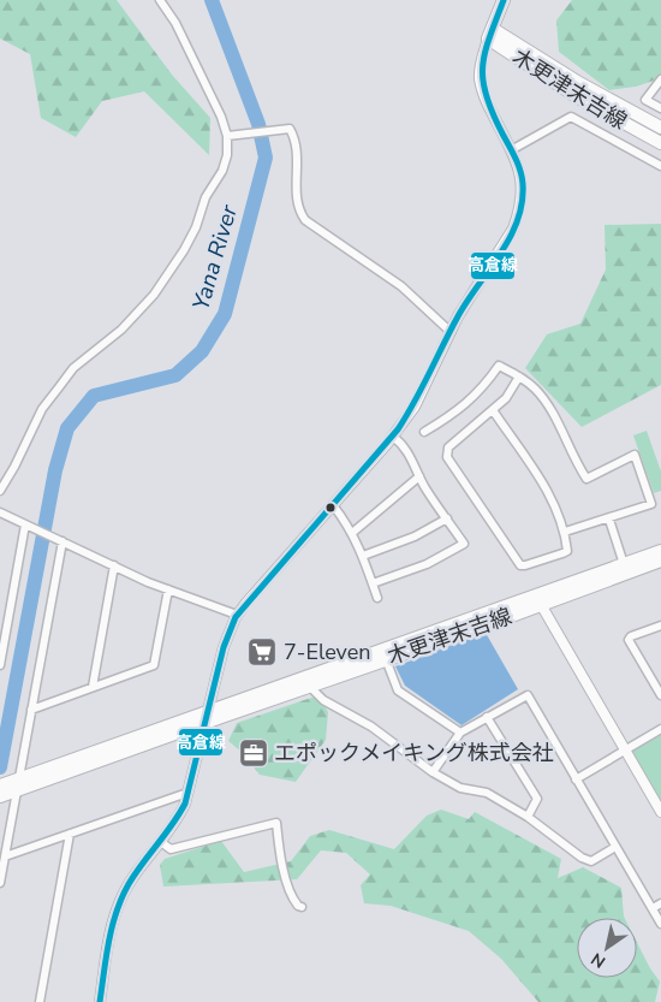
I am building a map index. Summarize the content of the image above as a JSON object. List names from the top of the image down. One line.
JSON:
{"streets":{"main road":["木更津末吉線"]},"water":["Yana River"],"places":{"supermarket":["7-Eleven"],"office":["エポックメイキング株式会社"]},"lines":["transit line 高倉線"],"north":"bottom left"}
